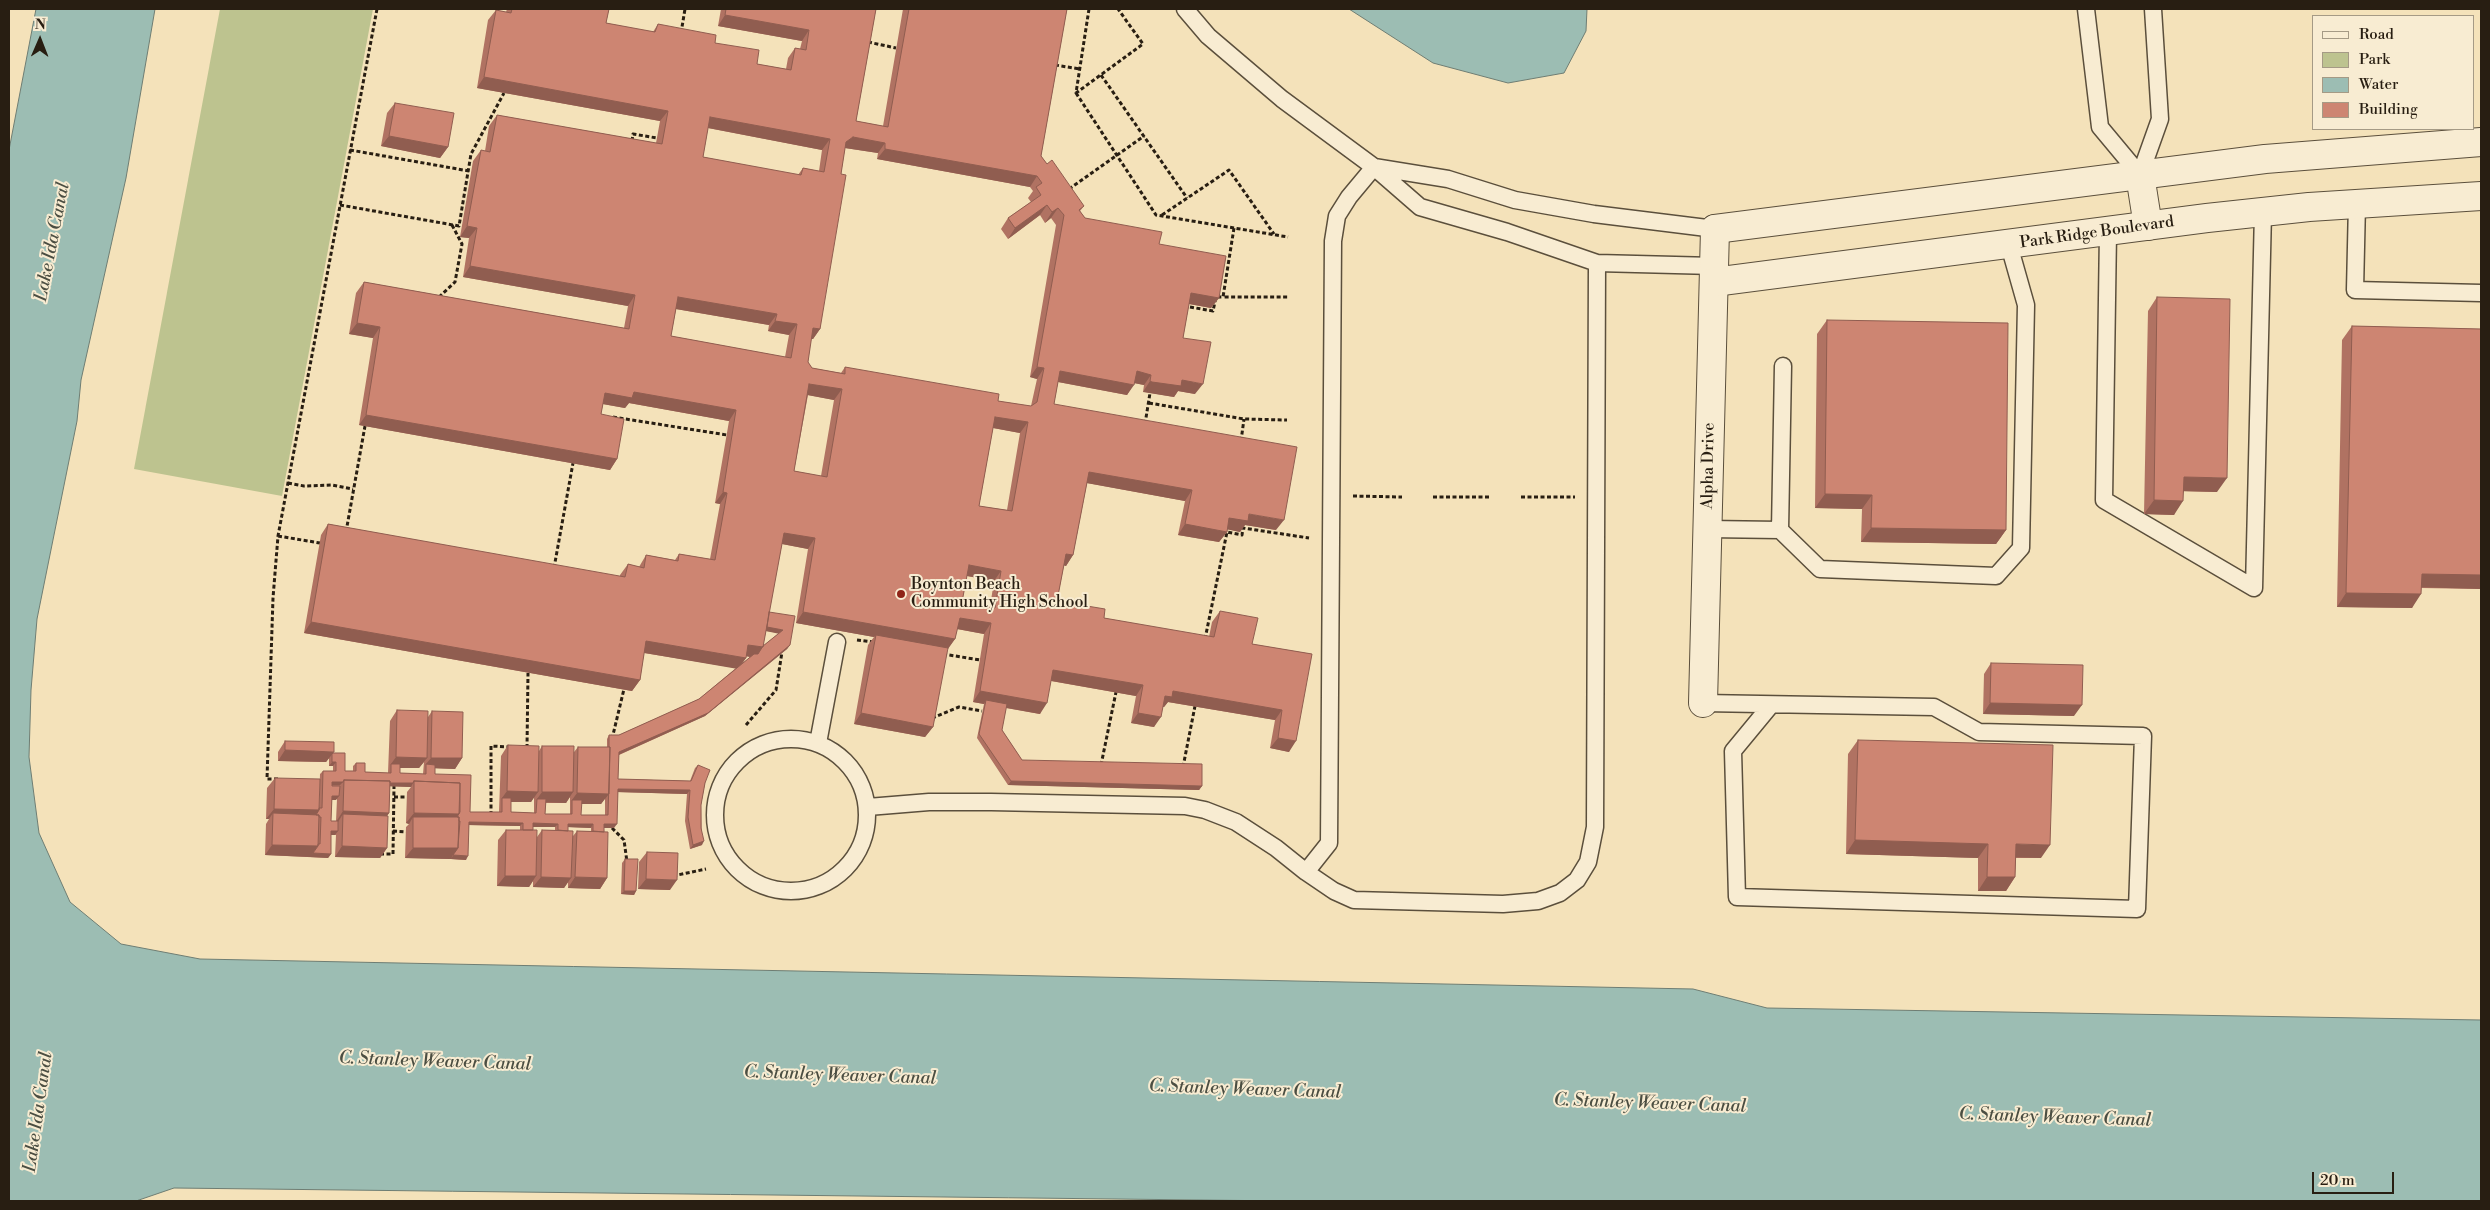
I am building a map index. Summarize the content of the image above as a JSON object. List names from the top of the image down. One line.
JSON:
{"streets":{"street":["Park Ridge Boulevard","Alpha Drive"]},"crossings":[["Park Ridge Boulevard","Alpha Drive"]],"water":["Lake Ida Canal","C. Stanley Weaver Canal"],"places":["Boynton Beach Community High School"],"legend":["Road","Park","Water","Building"],"scale_bar":"20 m","north":"top"}
